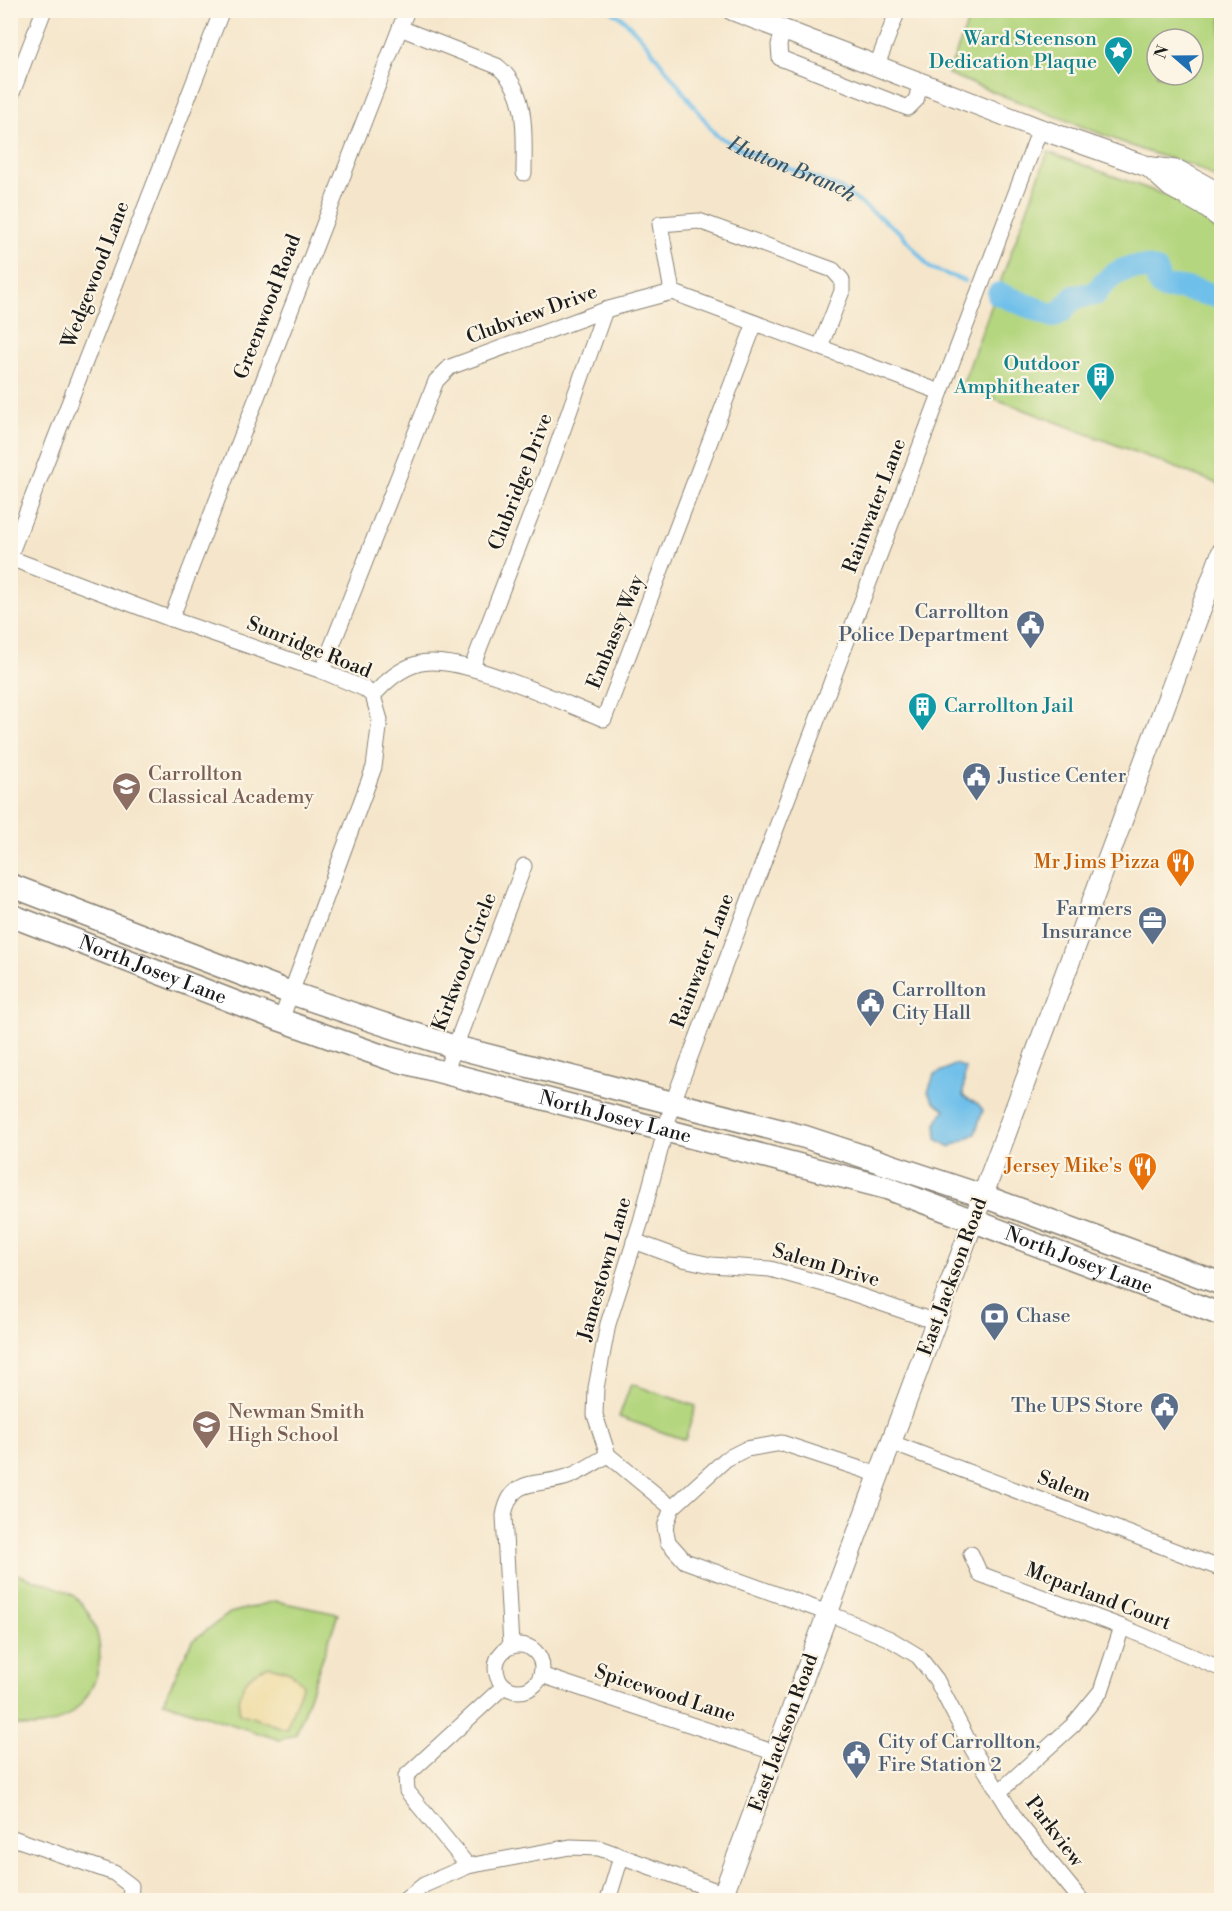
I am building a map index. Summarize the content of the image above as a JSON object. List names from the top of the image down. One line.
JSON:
{"streets":{"main road":["North Josey Lane"],"street":["Wedgewood Lane","Greenwood Road","Clubview Drive","Clubridge Drive","Rainwater Lane","Embassy Way","Sunridge Road","Kirkwood Circle","Salem Drive","Jamestown Lane","East Jackson Road","Salem","Mcparland Court","Spicewood Lane","Parkview"]},"crossings":[["Wedgewood Lane","Sunridge Road"],["Greenwood Road","Sunridge Road"],["Clubview Drive","Clubridge Drive"],["Clubview Drive","Sunridge Road"],["Clubridge Drive","Embassy Way"],["Rainwater Lane","North Josey Lane"],["Rainwater Lane","Jamestown Lane"],["Embassy Way","Sunridge Road"],["Sunridge Road","North Josey Lane"],["Kirkwood Circle","North Josey Lane"],["North Josey Lane","Jamestown Lane"],["North Josey Lane","East Jackson Road"],["Salem Drive","Jamestown Lane"],["Salem Drive","East Jackson Road"],["East Jackson Road","Salem"],["East Jackson Road","Spicewood Lane"],["East Jackson Road","Parkview"]],"water":["Hutton Branch"],"places":{"place":["Ward Steenson Dedication Plaque"],"building":["Outdoor Amphitheater","Carrollton Jail"],"public building":["Carrollton Police Department","Justice Center","Carrollton City Hall","The UPS Store","City of Carrollton, Fire Station 2"],"school or university":["Carrollton Classical Academy","Newman Smith High School"],"restaurant":["Mr Jims Pizza","Jersey Mike's"],"office":["Farmers Insurance"],"bank":["Chase"]},"north":"left"}
